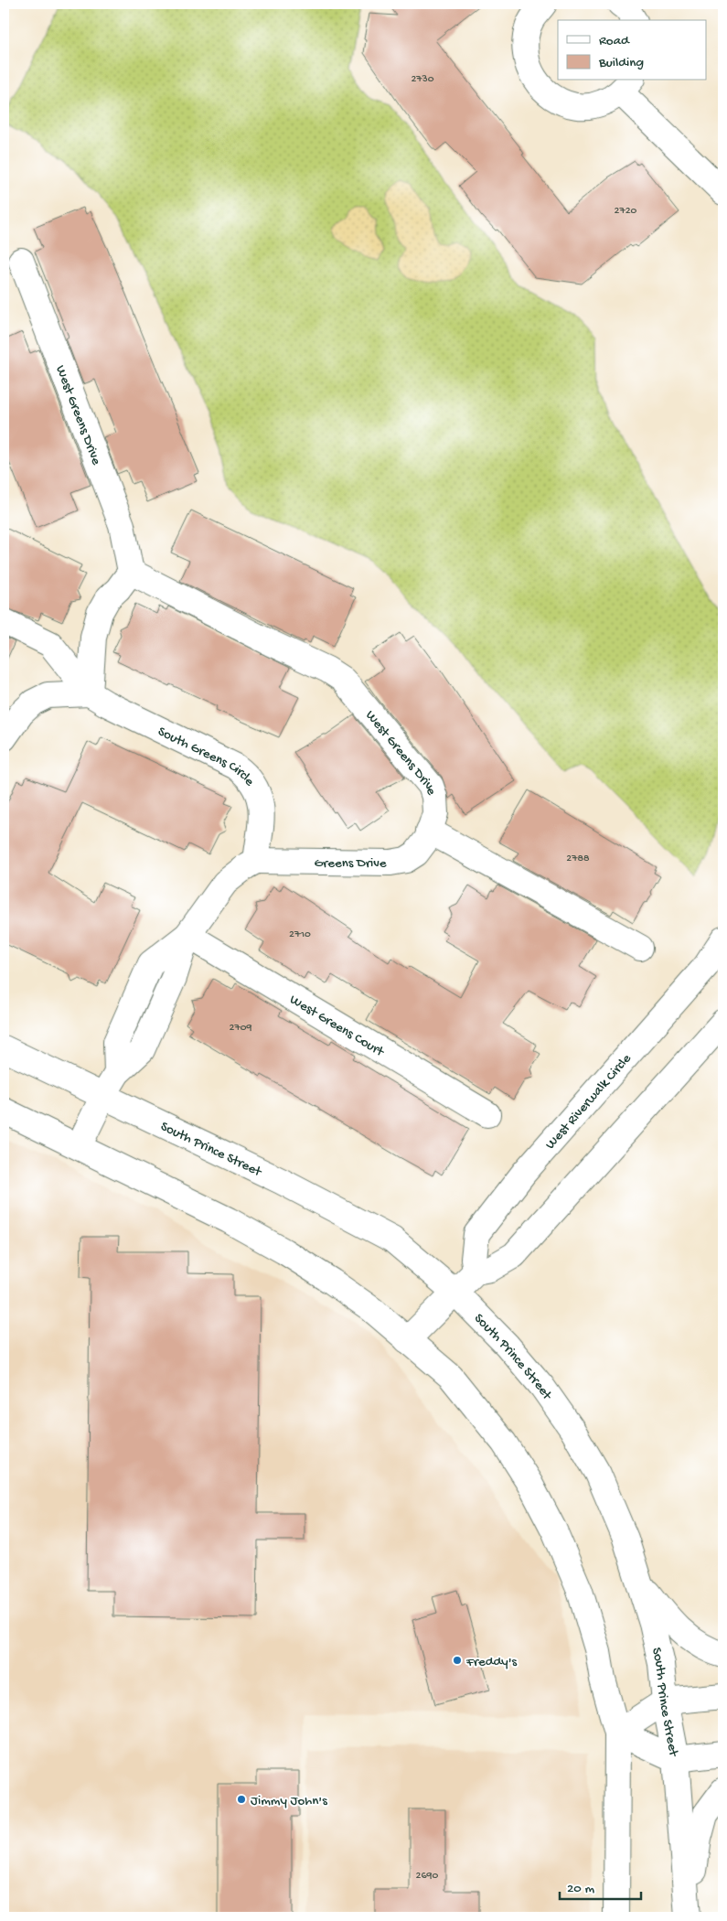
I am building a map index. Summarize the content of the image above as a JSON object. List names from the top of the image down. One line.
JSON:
{"streets":{"street":["West Greens Drive","South Greens Circle","Greens Drive","West Greens Court","West Riverwalk Circle","South Prince Street"]},"crossings":[["West Greens Drive","Greens Drive"],["South Greens Circle","Greens Drive"]],"places":["Freddy's","Jimmy John's"],"house_numbers":["2730","2720","2788","2710","2709","2690"],"legend":["Road","Building"],"scale_bar":"20 m"}
